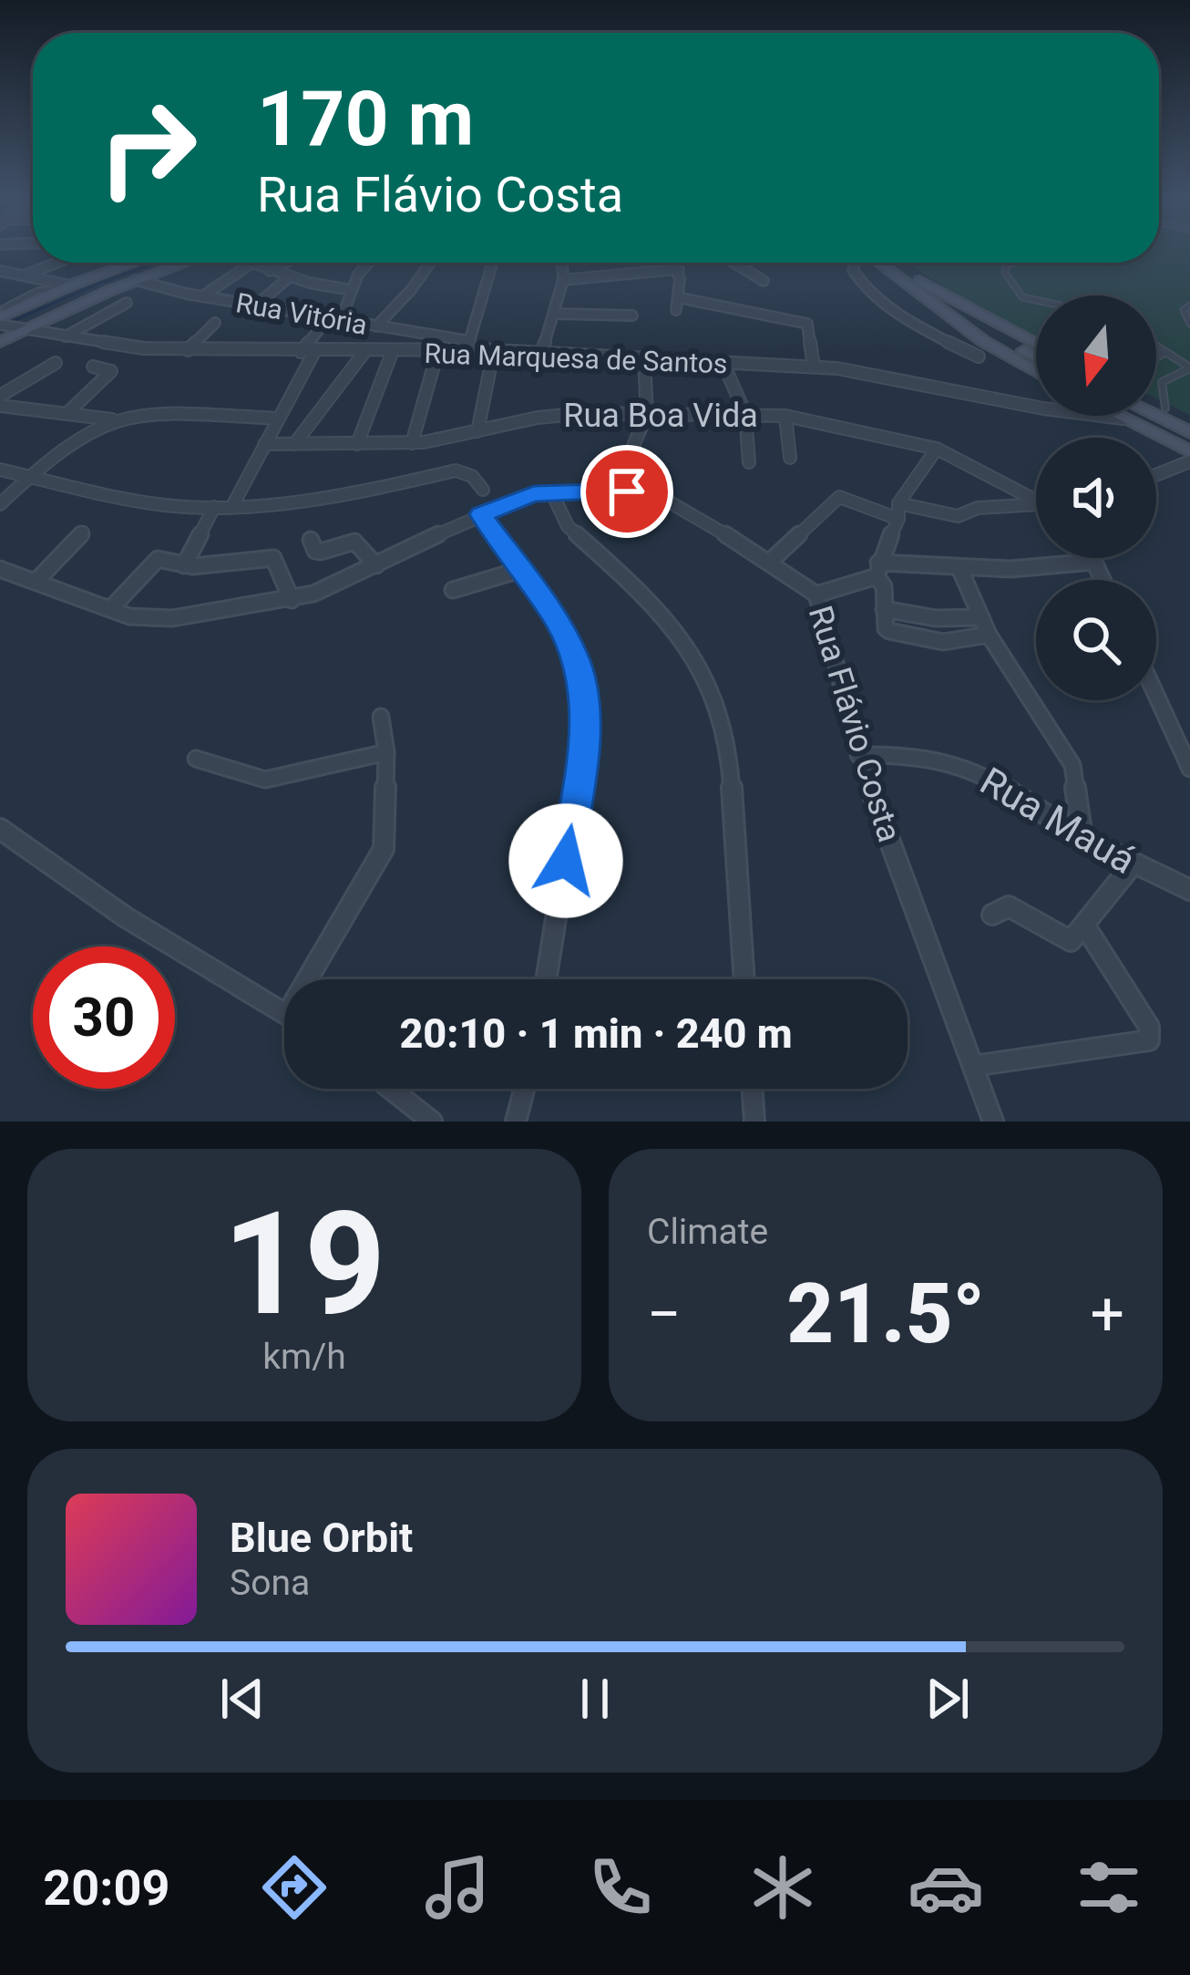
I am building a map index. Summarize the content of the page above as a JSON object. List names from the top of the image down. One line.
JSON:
{"streets":{"street":["Rua Vitória","Rua Marquesa de Santos","Rua Boa Vida","Rua Flávio Costa","Rua Mauá"]},"crossings":[["Rua Vitória","Rua Marquesa de Santos"],["Rua Flávio Costa","Rua Mauá"]],"north":"bottom","page":{"turn":["170 m","Rua Flávio Costa"],"limit":"30","trip":"20:10 · 1 min · 240 m","tile":[["19","km/h"],"Climate"],"heat":["−","21.5°","+"],"song":["Blue Orbit","Sona"],"tabs":"20:09"}}
